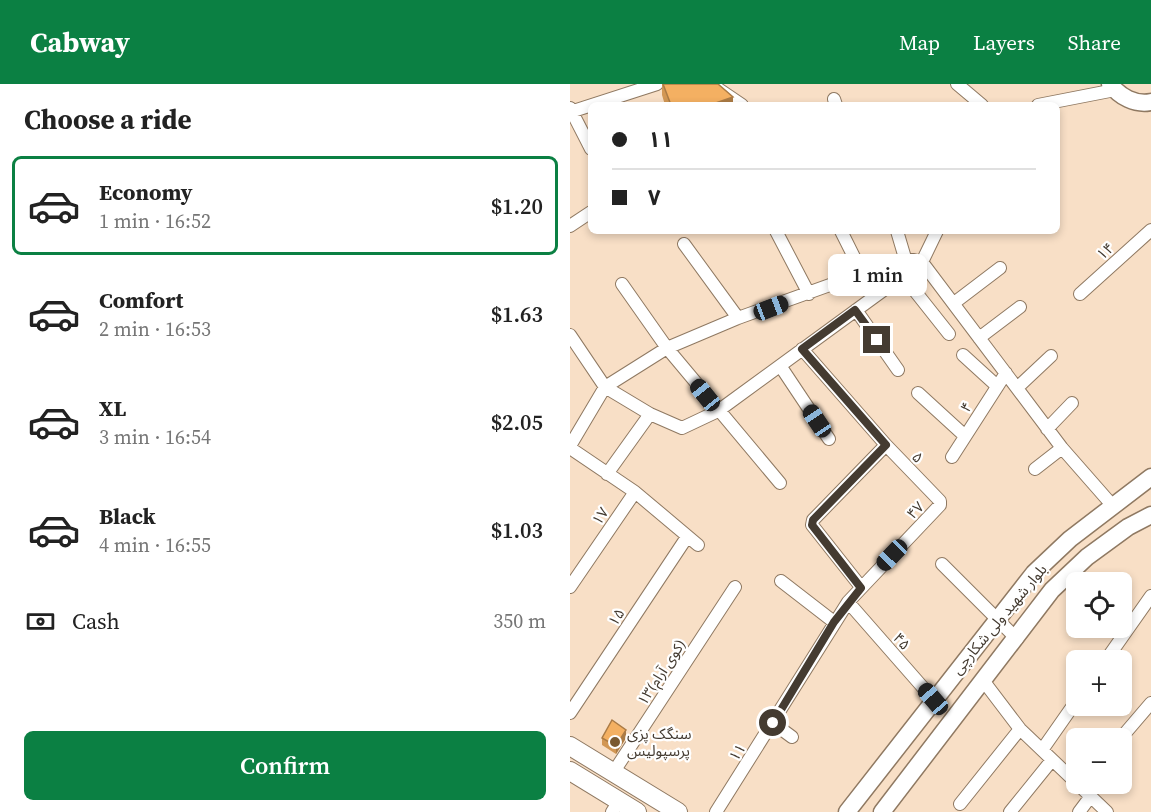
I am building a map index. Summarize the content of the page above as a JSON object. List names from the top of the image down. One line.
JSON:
{"streets":{"main road":["بلوار شهید ولی شکارچی"],"street":["۱۴","۴","۵","۴۷","۱۷","۱۵","۴۵","۱۳(کوی آرام)","۱۱"]},"crossings":[["۵","۴۷"],["۴۷","۱۱"],["بلوار شهید ولی شکارچی","۴۵"],["۴۵","۱۱"]],"places":["سنگک پزی پرسپولیس"],"page":{"header":"Cabway","nav":["Map","Layers","Share"],"heading":"Choose a ride","banner":["۱۱","۷"],"list":[{"name":"Economy","note":"1 min · 16:52","value":"$1.20"},{"name":"Comfort","note":"2 min · 16:53","value":"$1.63"},{"name":"XL","note":"3 min · 16:54","value":"$2.05"},{"name":"Black","note":"4 min · 16:55","value":"$1.03"}],"bubble":"1 min","map_buttons":["+","−"],"pay":["Cash","350 m"],"buttons":"Confirm"}}
